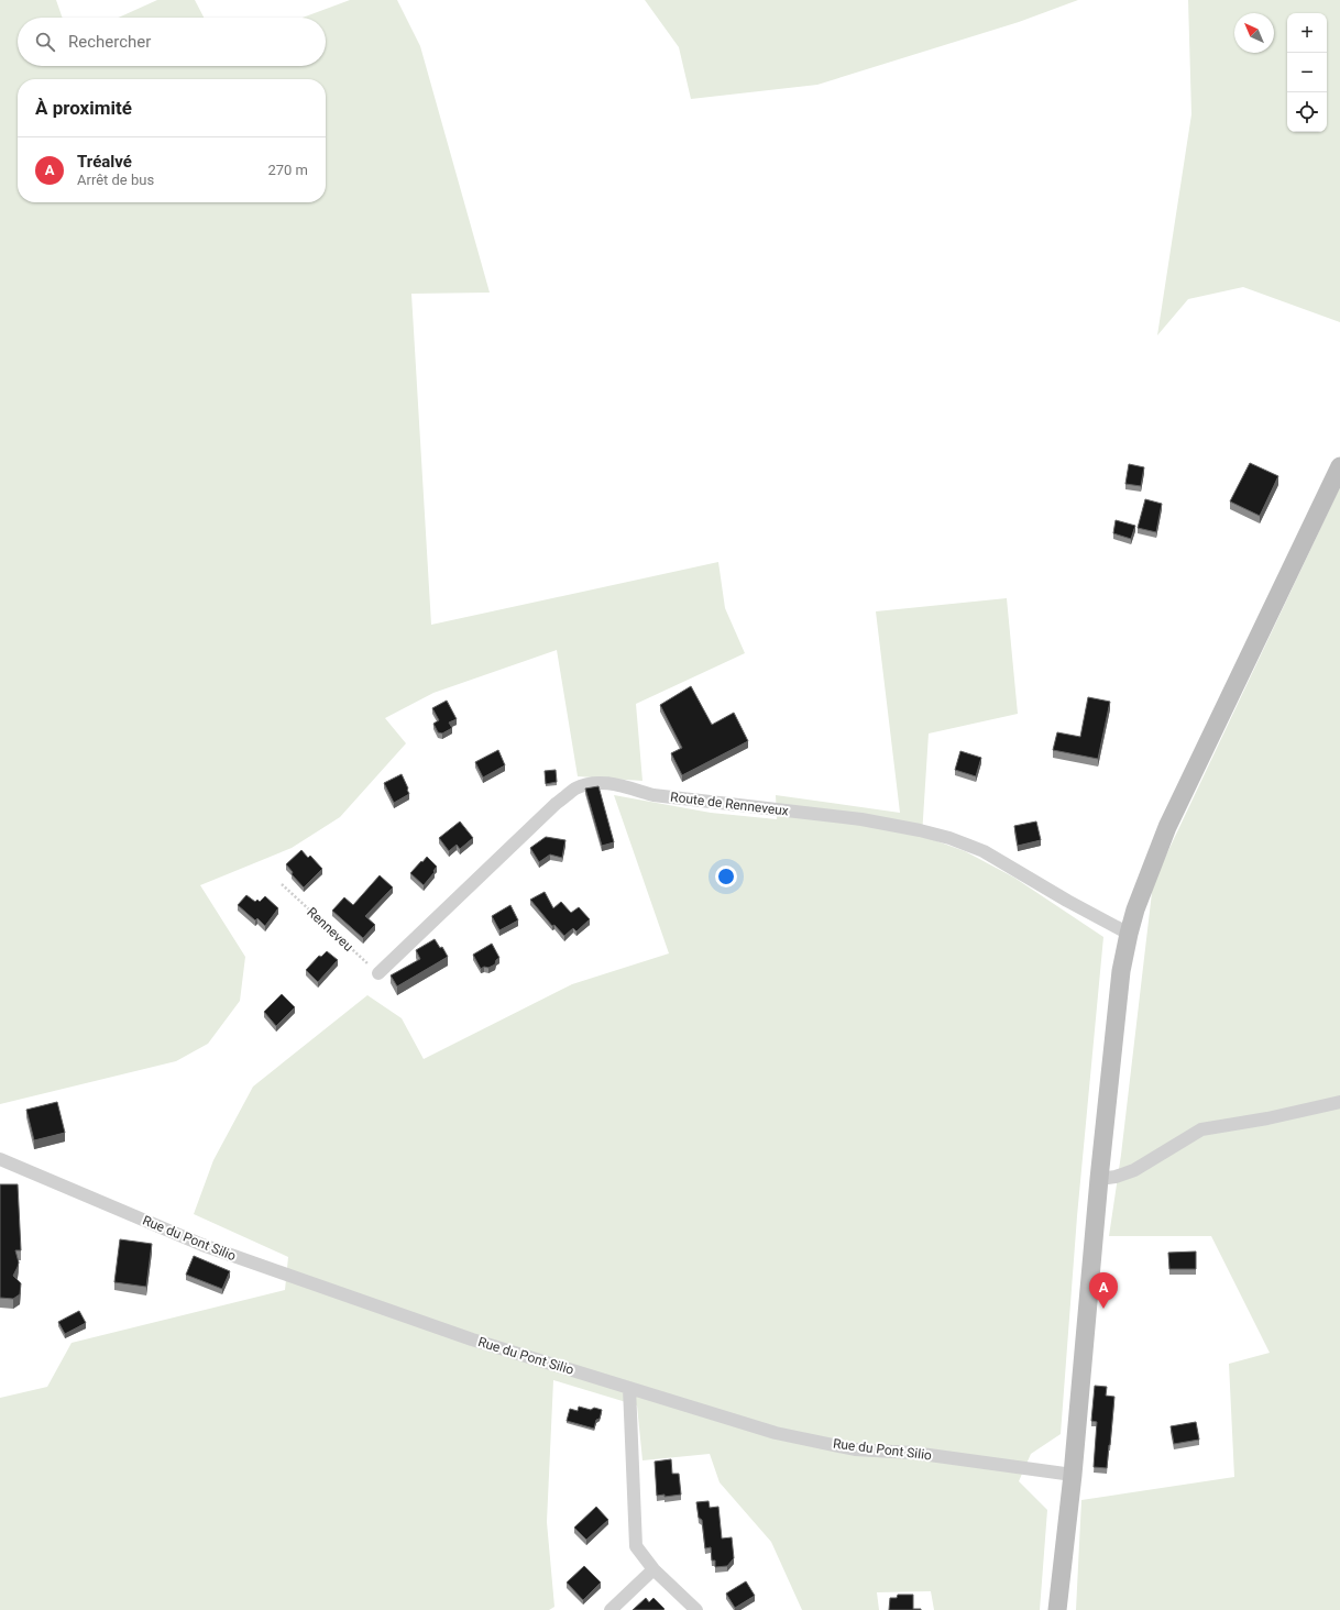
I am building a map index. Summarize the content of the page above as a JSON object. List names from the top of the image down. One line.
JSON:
{"streets":{"street":["Route de Renneveux","Rue du Pont Silio"],"path":["Renneveu"]},"crossings":[["Route de Renneveux","Renneveu"]],"north":"top left","page":{"map_buttons":["+","−"],"search":"Rechercher","heading":"À proximité","list":[{"mark":"A","name":"Tréalvé","note":"Arrêt de bus","value":"270 m"}],"pins":"A"}}
